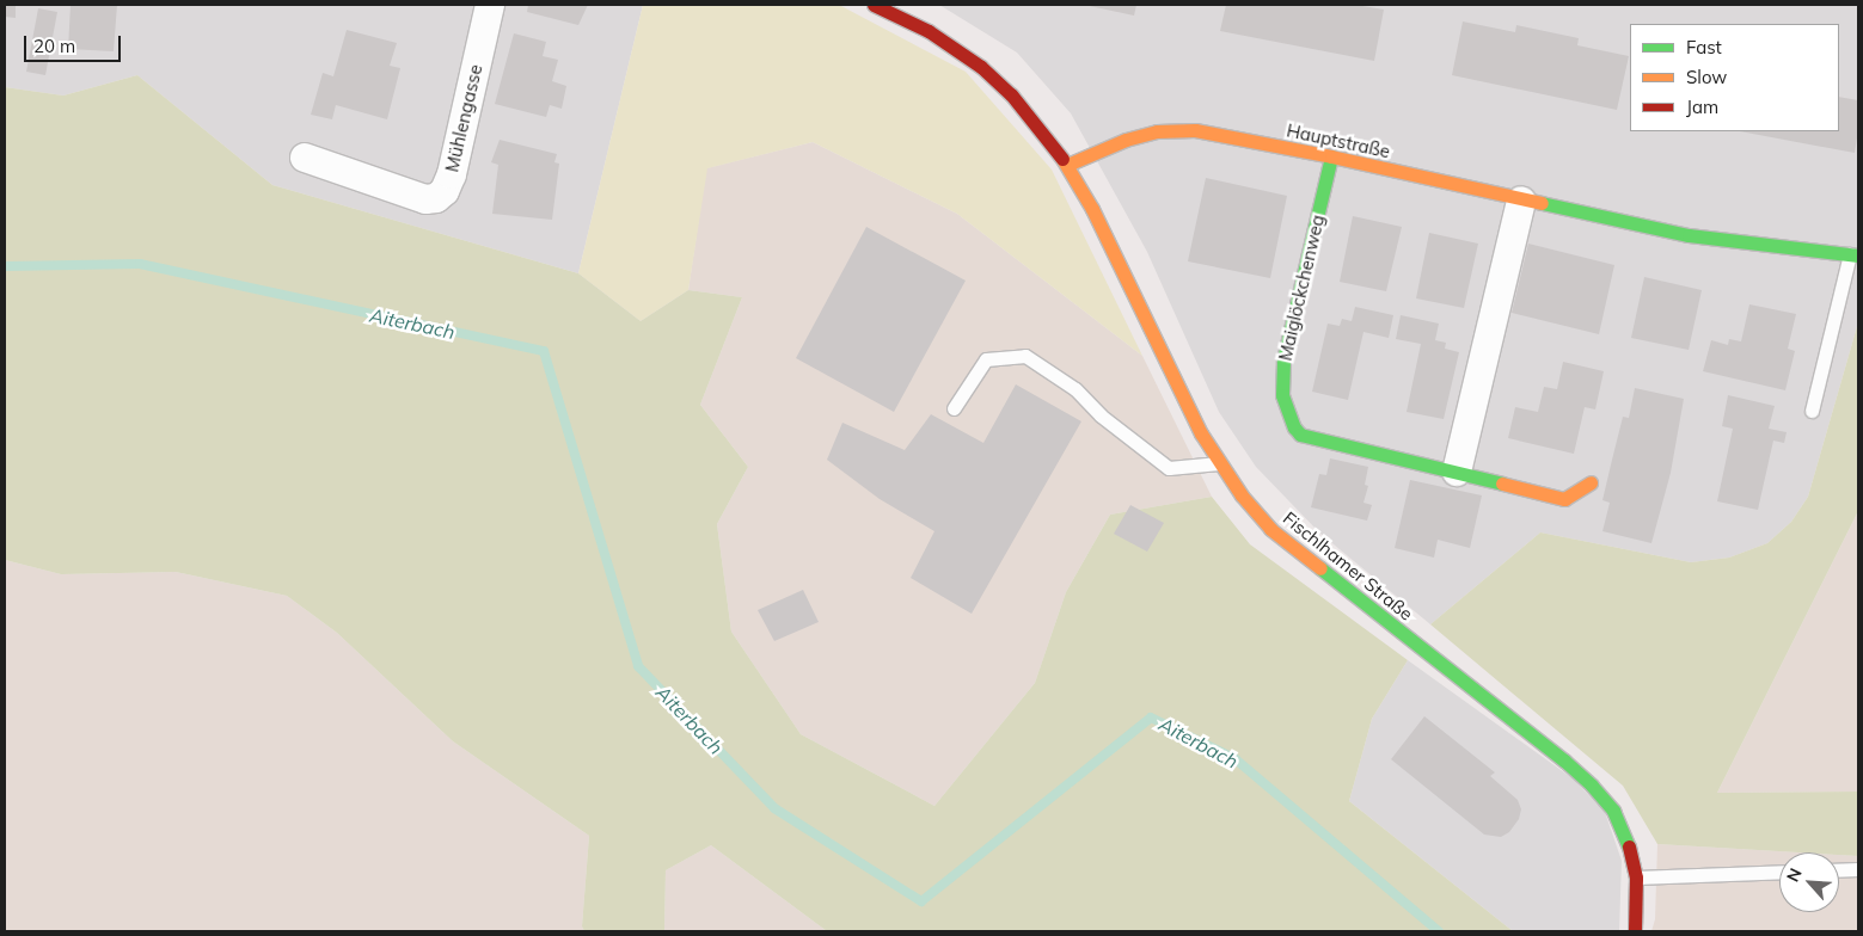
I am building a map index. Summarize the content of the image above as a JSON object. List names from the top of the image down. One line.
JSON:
{"streets":{"street":["Mühlengasse","Hauptstraße","Maiglöckchenweg","Fischlhamer Straße"]},"crossings":[["Hauptstraße","Maiglöckchenweg"],["Hauptstraße","Fischlhamer Straße"]],"water":["Aiterbach"],"legend":["Fast","Slow","Jam"],"scale_bar":"20 m","north":"top left"}
